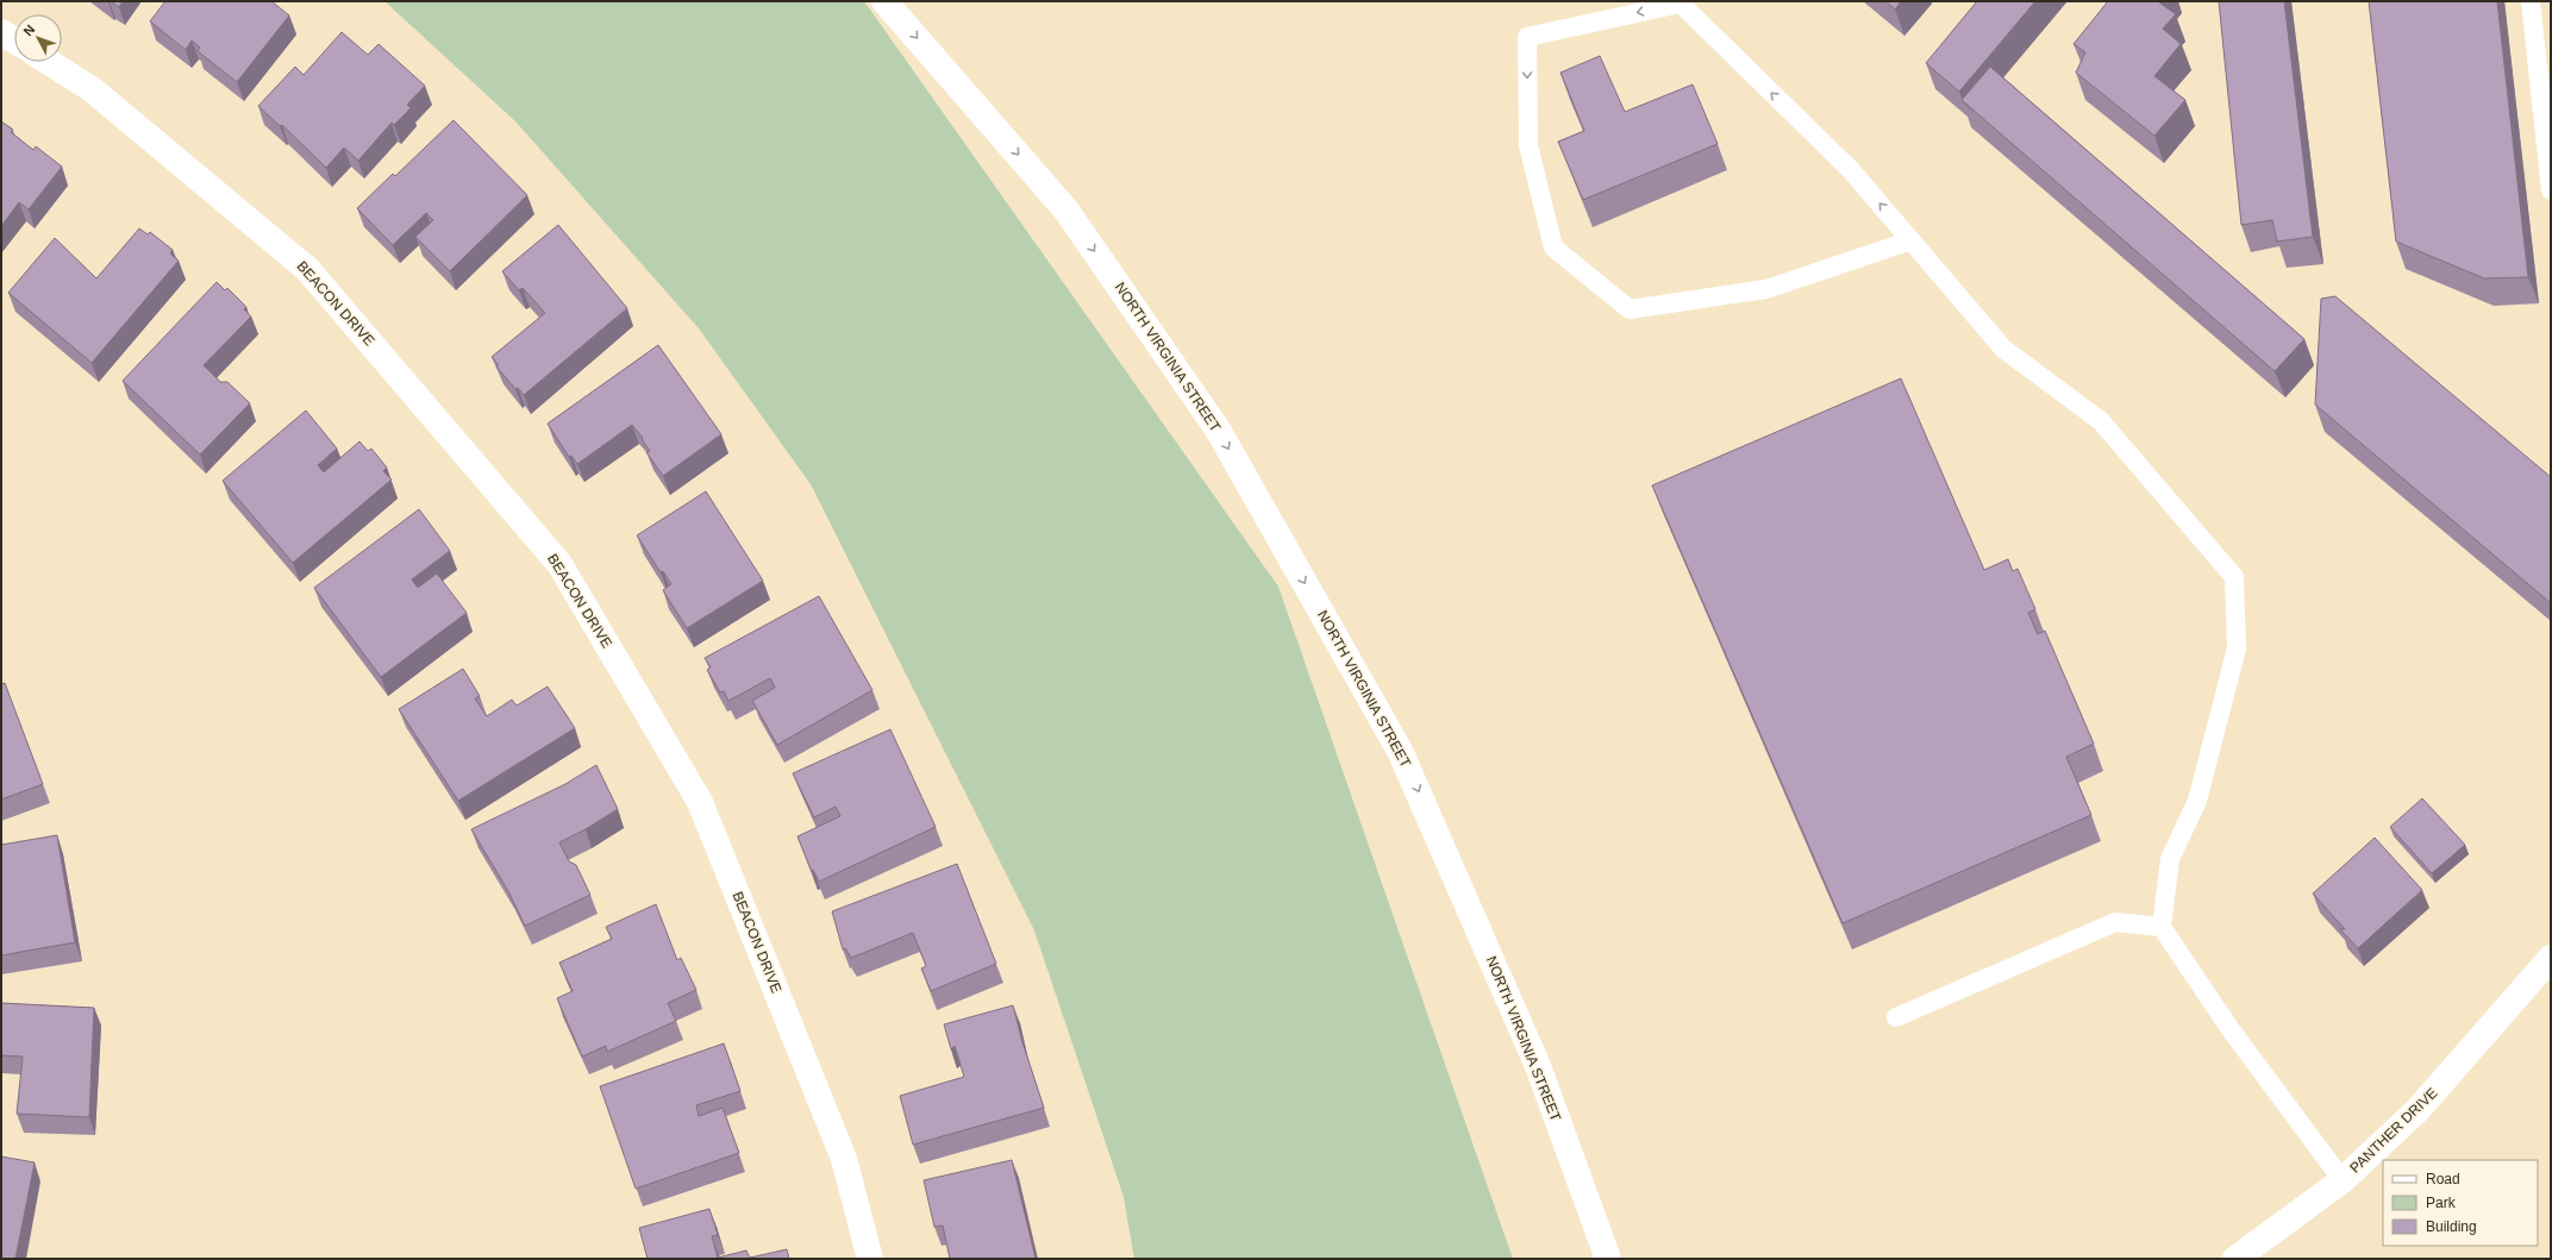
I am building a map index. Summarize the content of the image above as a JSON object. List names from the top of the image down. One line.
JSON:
{"streets":{"main road":["BEACON DRIVE","NORTH VIRGINIA STREET","PANTHER DRIVE"]},"one_way":["NORTH VIRGINIA STREET"],"legend":["Road","Park","Building"],"north":"top left"}
